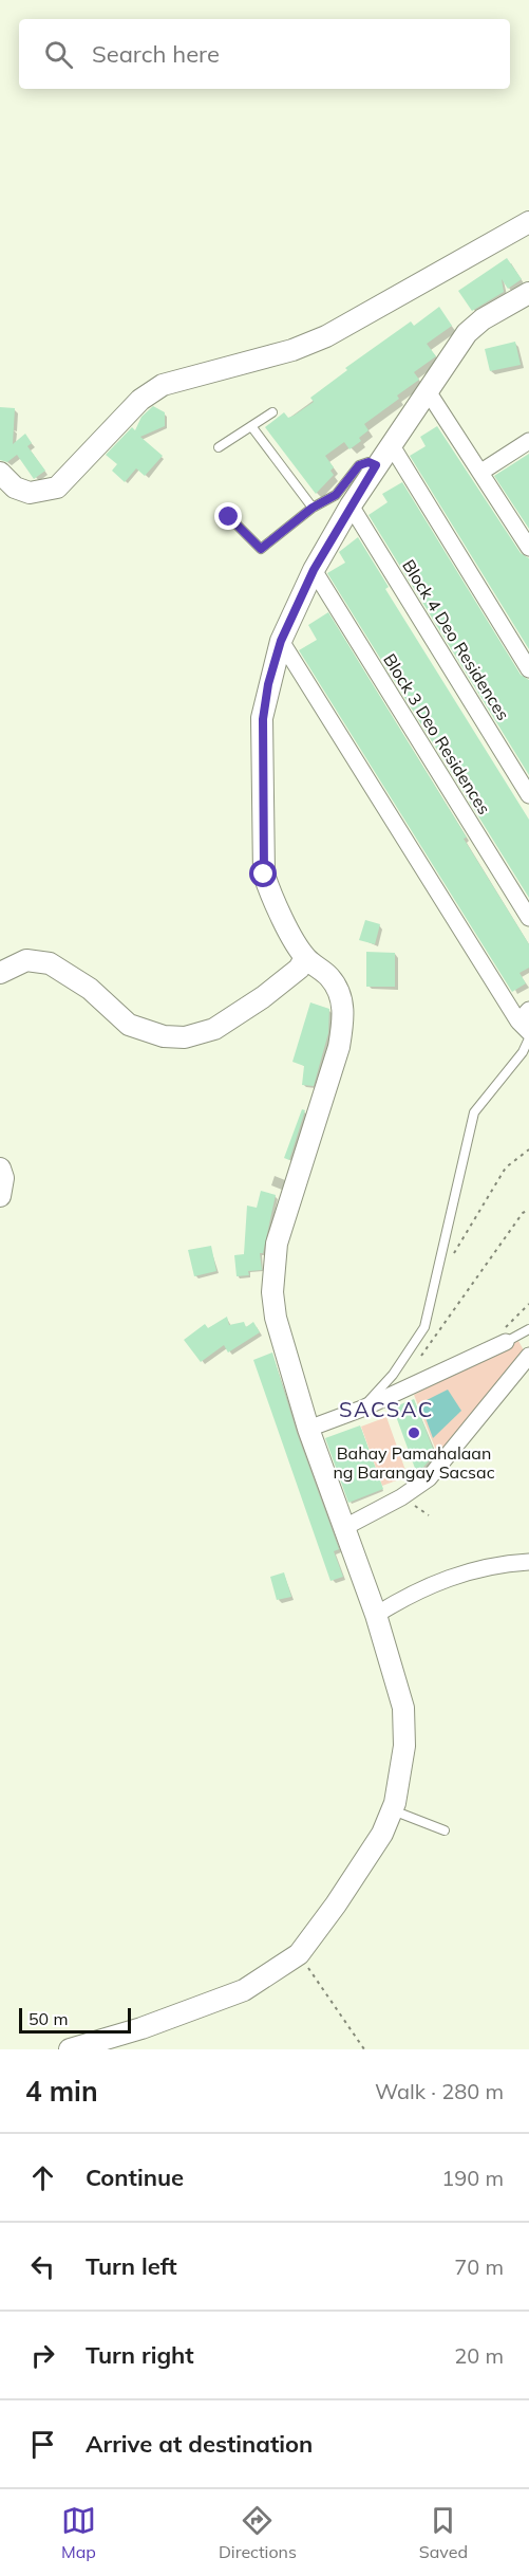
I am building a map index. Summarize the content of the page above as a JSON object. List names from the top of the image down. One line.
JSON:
{"streets":{"street":["Block 4 Deo Residences","Block 3 Deo Residences"]},"districts":["SACSAC"],"places":["Bahay Pamahalaan ng Barangay Sacsac"],"scale_bar":"50 m","page":{"search":"Search here","scale":"50 m","heading":["4 min","Walk · 280 m"],"list":[["Continue","190 m"],["Turn left","70 m"],["Turn right","20 m"],"Arrive at destination"],"nav":["Map","Directions","Saved"]}}
